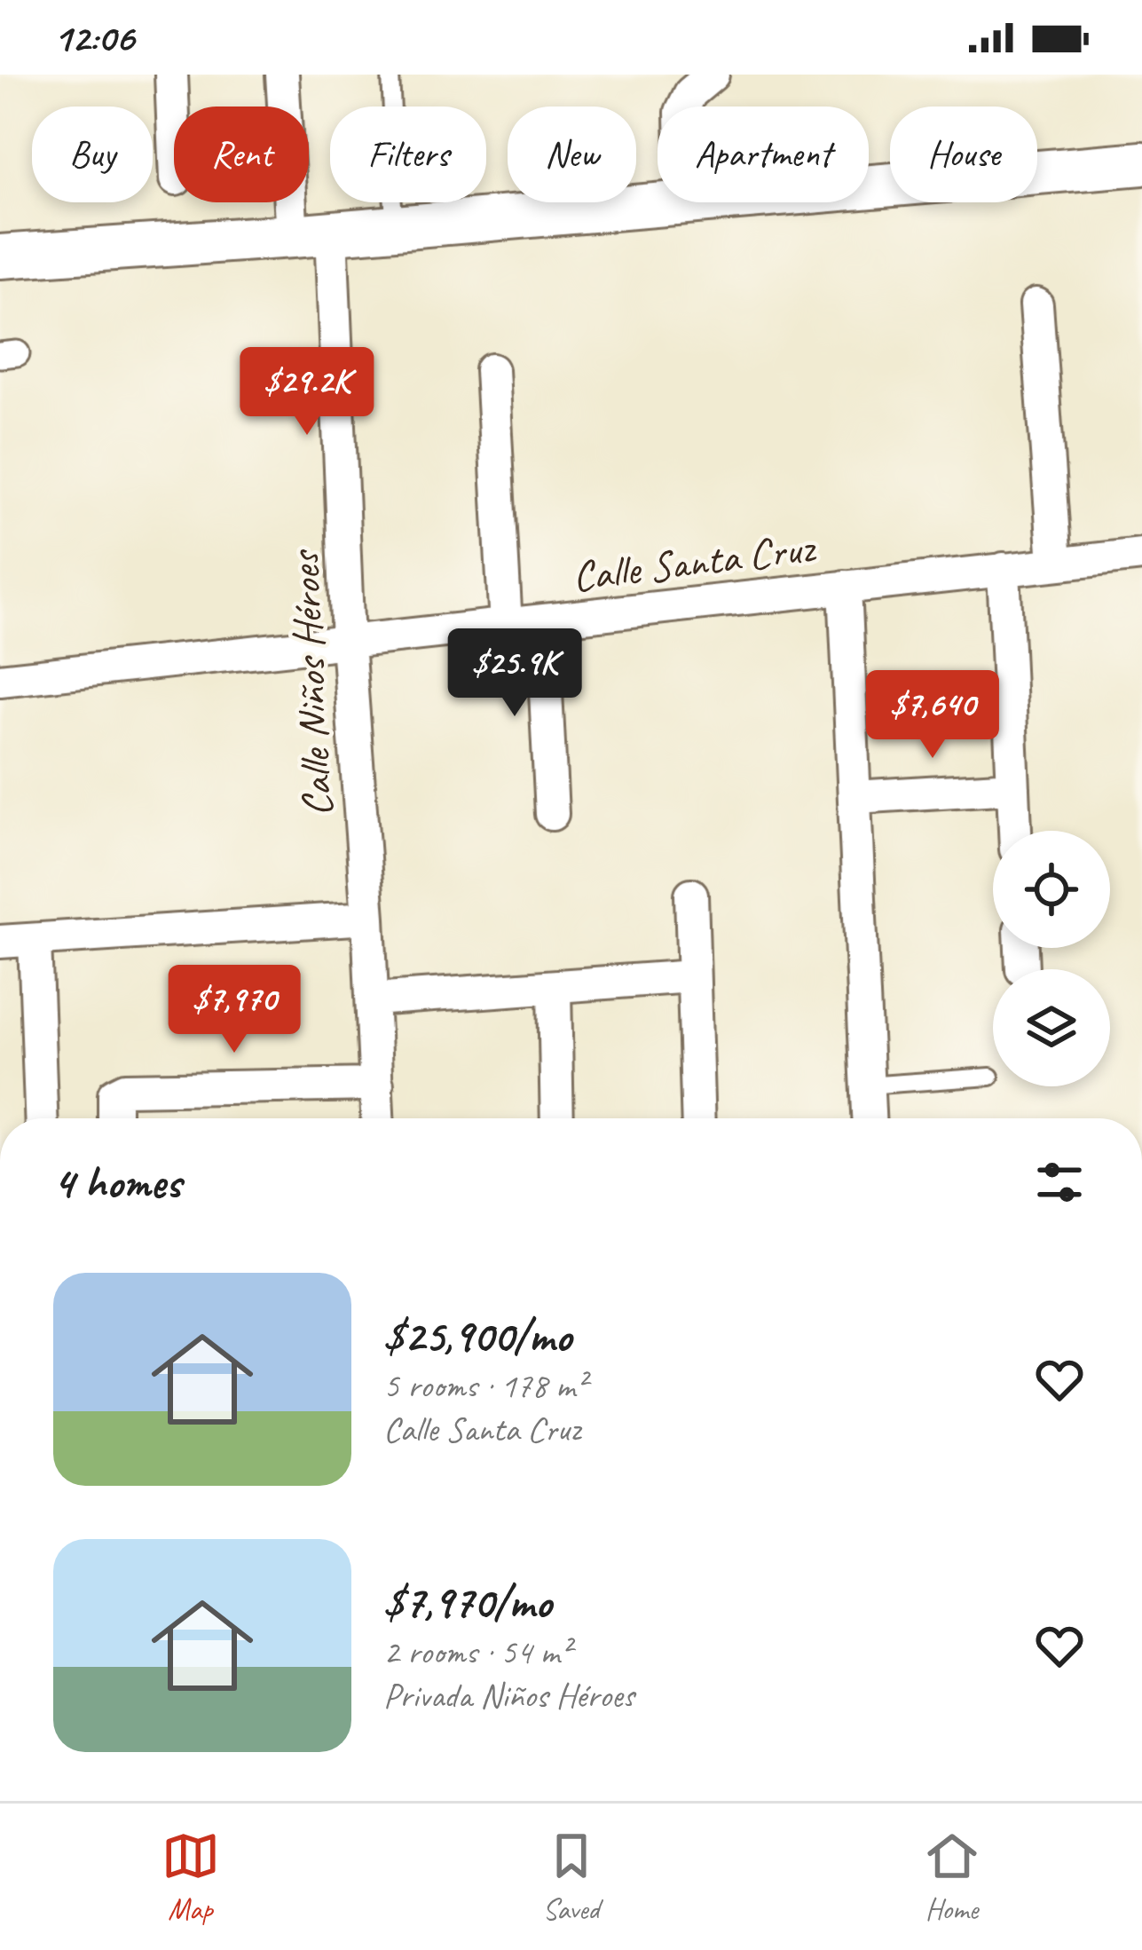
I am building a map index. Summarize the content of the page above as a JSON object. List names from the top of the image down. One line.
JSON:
{"streets":{"street":["Calle Santa Cruz","Calle Niños Héroes"]},"crossings":[["Calle Santa Cruz","Calle Niños Héroes"]],"page":{"status":"12:06","chip":["Buy","Rent","Filters","New","Apartment","House"],"price":["$29.2K","$25.9K","$7,640","$7,970"],"heading":"4 homes","list":[{"name":"$25,900/mo","note":"5 rooms · 178 m² · Calle Santa Cruz"},{"name":"$7,970/mo","note":"2 rooms · 54 m² · Privada Niños Héroes"}],"tabs":["Map","Saved","Home"]}}
